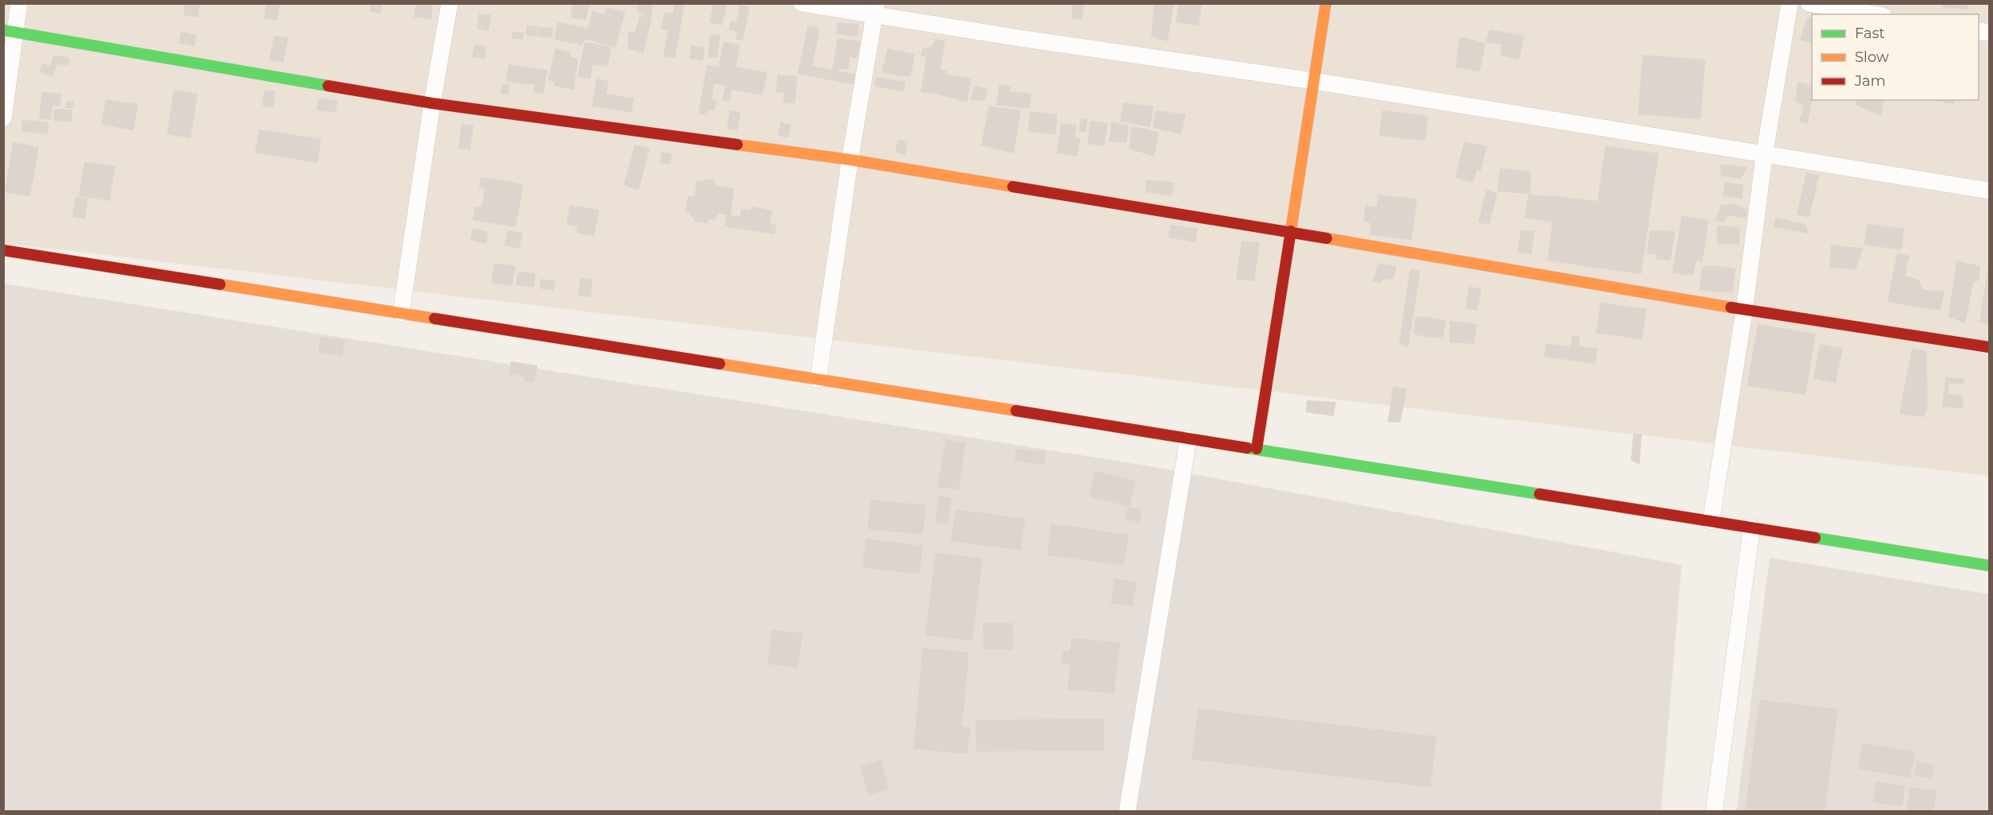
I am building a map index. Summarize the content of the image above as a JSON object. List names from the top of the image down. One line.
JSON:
{"legend":["Fast","Slow","Jam"]}
